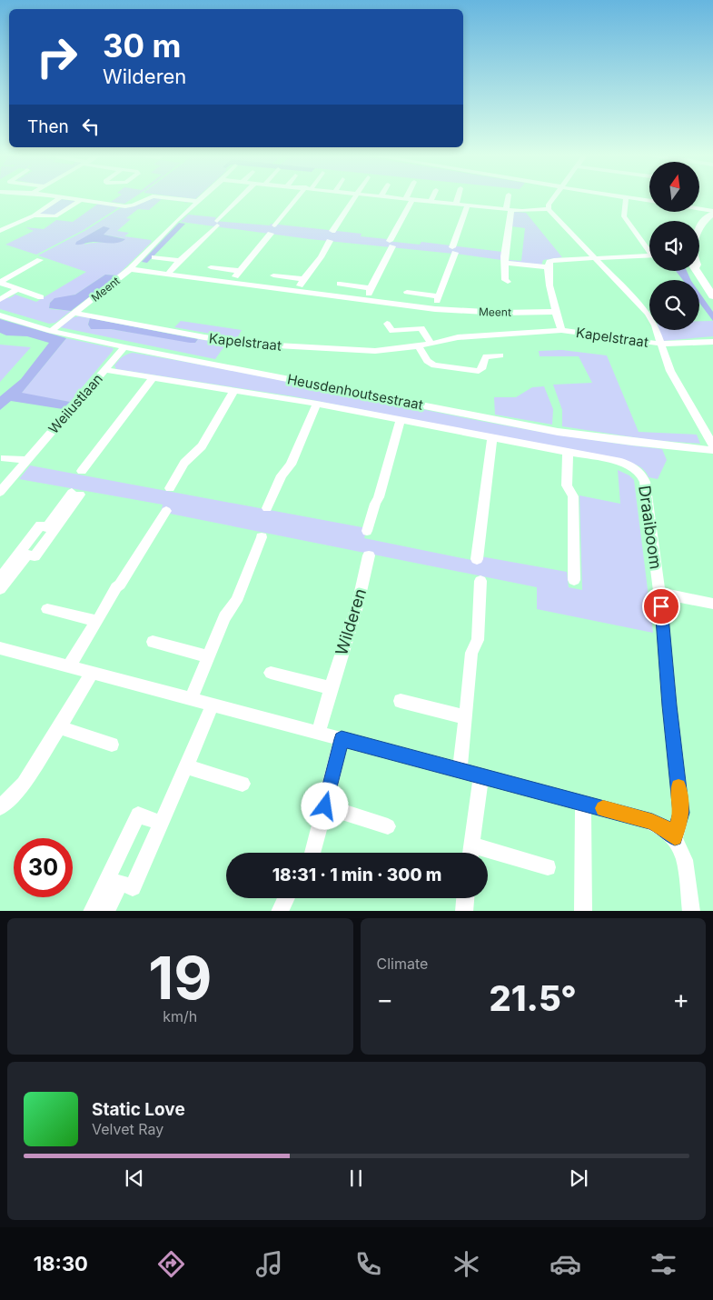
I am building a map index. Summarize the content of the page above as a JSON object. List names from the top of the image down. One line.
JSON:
{"streets":{"street":["Meent","Kapelstraat","Heusdenhoutsestraat","Weilustlaan","Draaiboom","Wilderen"]},"crossings":[["Meent","Kapelstraat"],["Meent","Heusdenhoutsestraat"],["Heusdenhoutsestraat","Weilustlaan"],["Heusdenhoutsestraat","Draaiboom"]],"north":"top","page":{"turn":["30 m","Wilderen"],"then":"Then","limit":"30","trip":"18:31 · 1 min · 300 m","tile":[["19","km/h"],"Climate"],"heat":["−","21.5°","+"],"song":["Static Love","Velvet Ray"],"tabs":"18:30"}}
